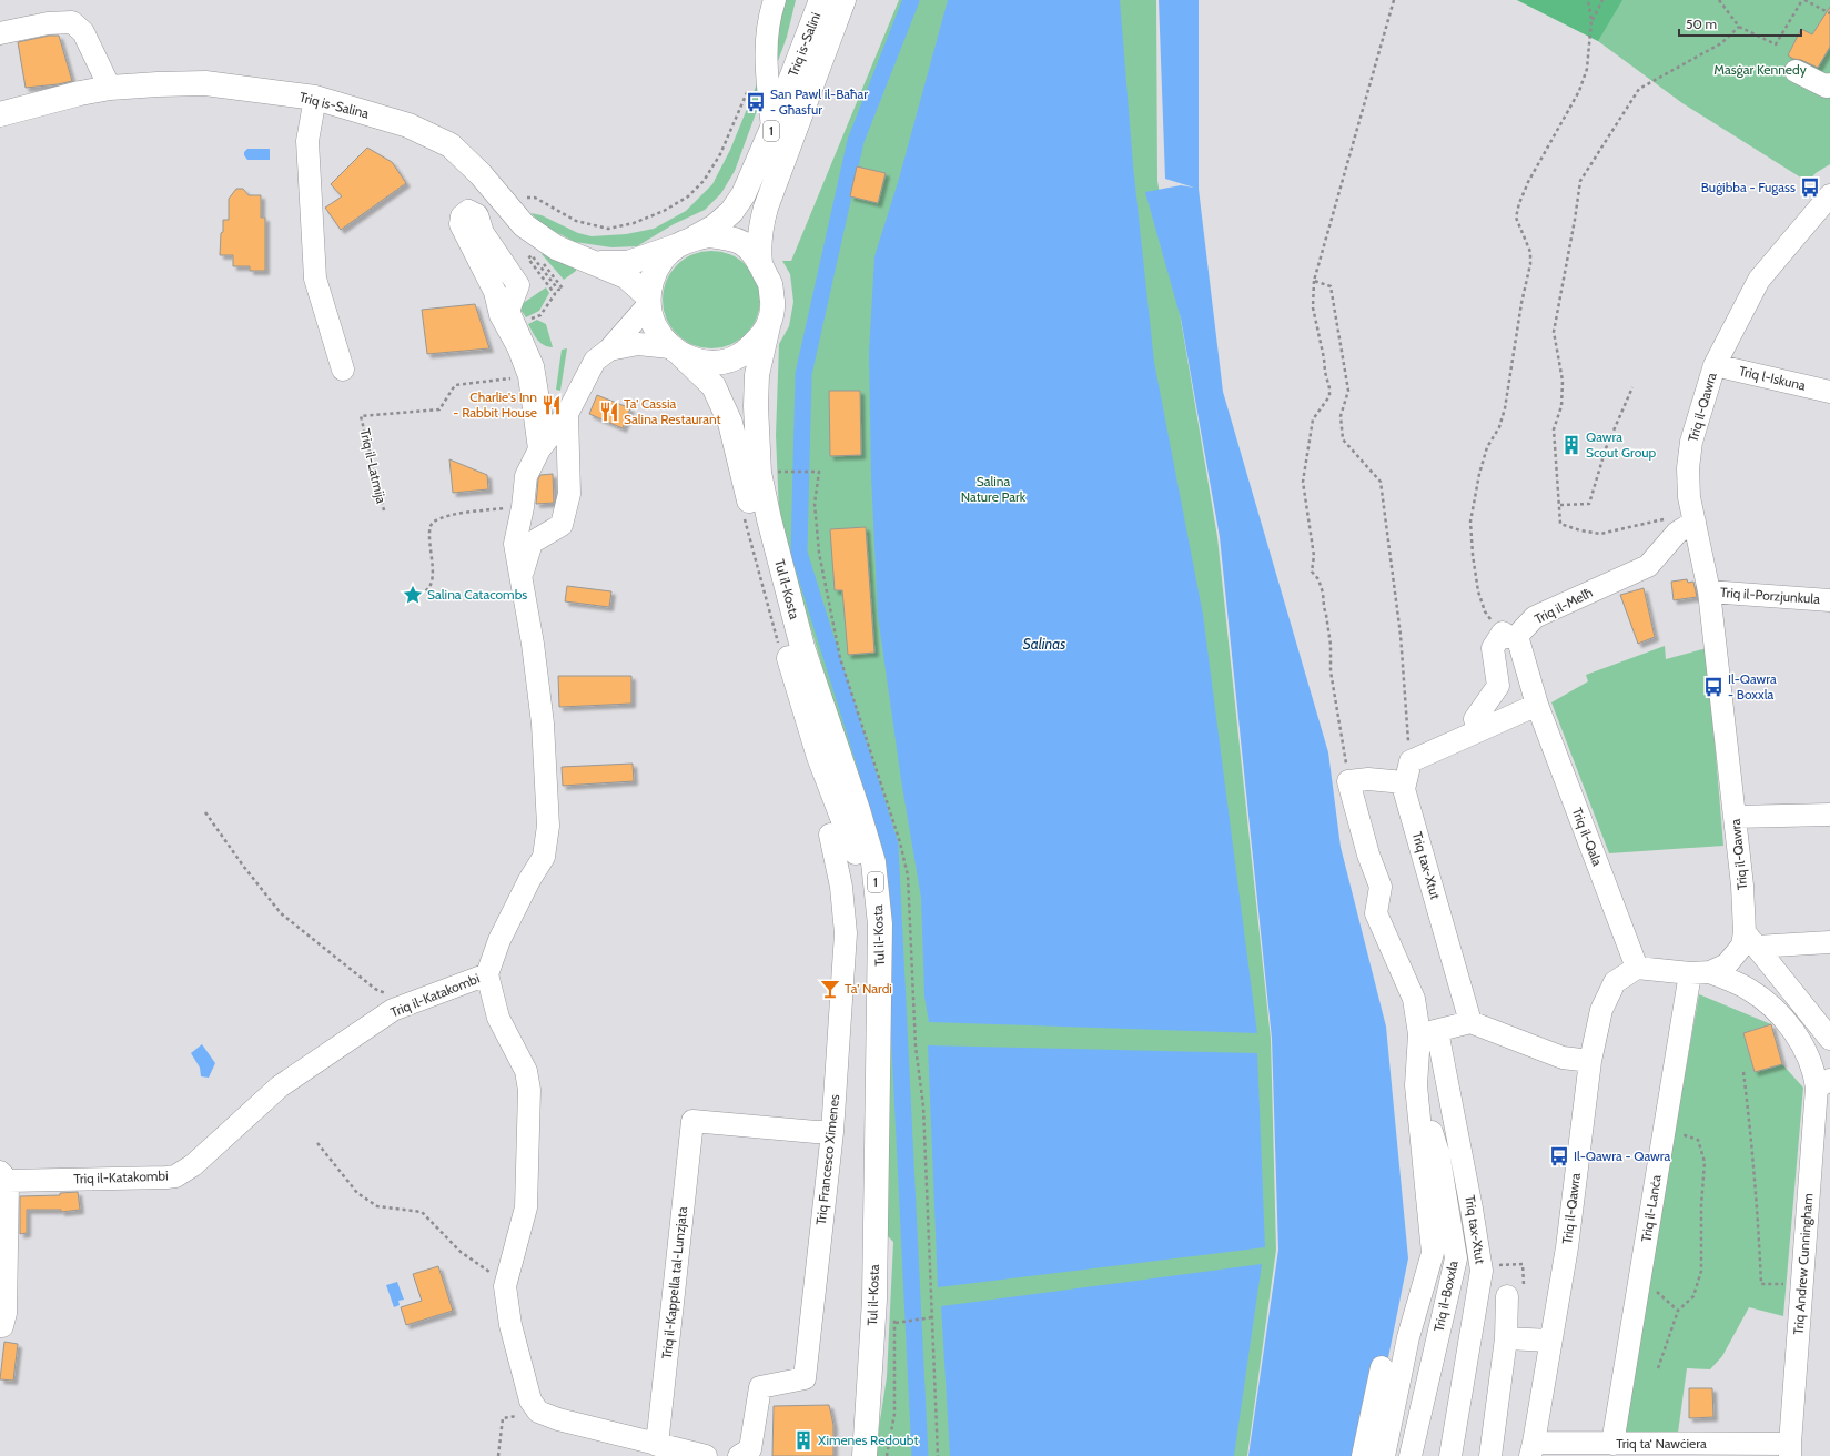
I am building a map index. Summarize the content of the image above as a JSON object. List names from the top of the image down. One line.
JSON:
{"streets":{"main road":["Triq is-Salini","Triq is-Salina","1","Tul il-Kosta"],"street":["Triq l-Iskuna","Triq il-Qawra","Triq il-Porzjunkula","Triq il-Melħ","Triq il-Qala","Triq tax-Xtut","Triq il-Katakombi","Triq Francesco Ximenes","Triq il-Lanċa","Triq Andrew Cunningham","Triq il-Kappella tal-Lunzjata","Triq il-Boxxla","Triq ta‘ Nawċiera"],"path":["Triq il-Latmija"]},"crossings":[["Triq is-Salini","Triq is-Salina"],["Triq is-Salini","1"],["Triq is-Salini","Tul il-Kosta"],["Triq is-Salini","Triq il-Katakombi"],["Triq is-Salina","1"],["Triq is-Salina","Tul il-Kosta"],["Triq is-Salina","Triq il-Katakombi"],["1","Tul il-Kosta"],["1","Triq il-Katakombi"],["Triq l-Iskuna","Triq il-Qawra"],["Triq il-Qawra","Triq il-Porzjunkula"],["Triq il-Qawra","Triq il-Melħ"],["Triq il-Qawra","Triq il-Qala"],["Triq il-Qawra","Triq il-Lanċa"],["Triq il-Qawra","Triq ta‘ Nawċiera"],["Tul il-Kosta","Triq il-Katakombi"],["Triq tax-Xtut","Triq il-Boxxla"],["Triq Francesco Ximenes","Triq il-Kappella tal-Lunzjata"],["Triq il-Lanċa","Triq ta‘ Nawċiera"],["Triq Andrew Cunningham","Triq ta‘ Nawċiera"]],"water":["Salinas"],"parks":["Masġar Kennedy","Salina Nature Park"],"places":{"bus stop":["San Pawl il-Baħar - Għasfur","Buġibba - Fugass","Il-Qawra - Boxxla","Il-Qawra - Qawra"],"restaurant":["Charlie's Inn - Rabbit House","Ta' Cassia Salina Restaurant"],"building":["Qawra Scout Group","Ximenes Redoubt"],"place":["Salina Catacombs"],"bar":["Ta' Nardi"]},"scale_bar":"50 m"}
